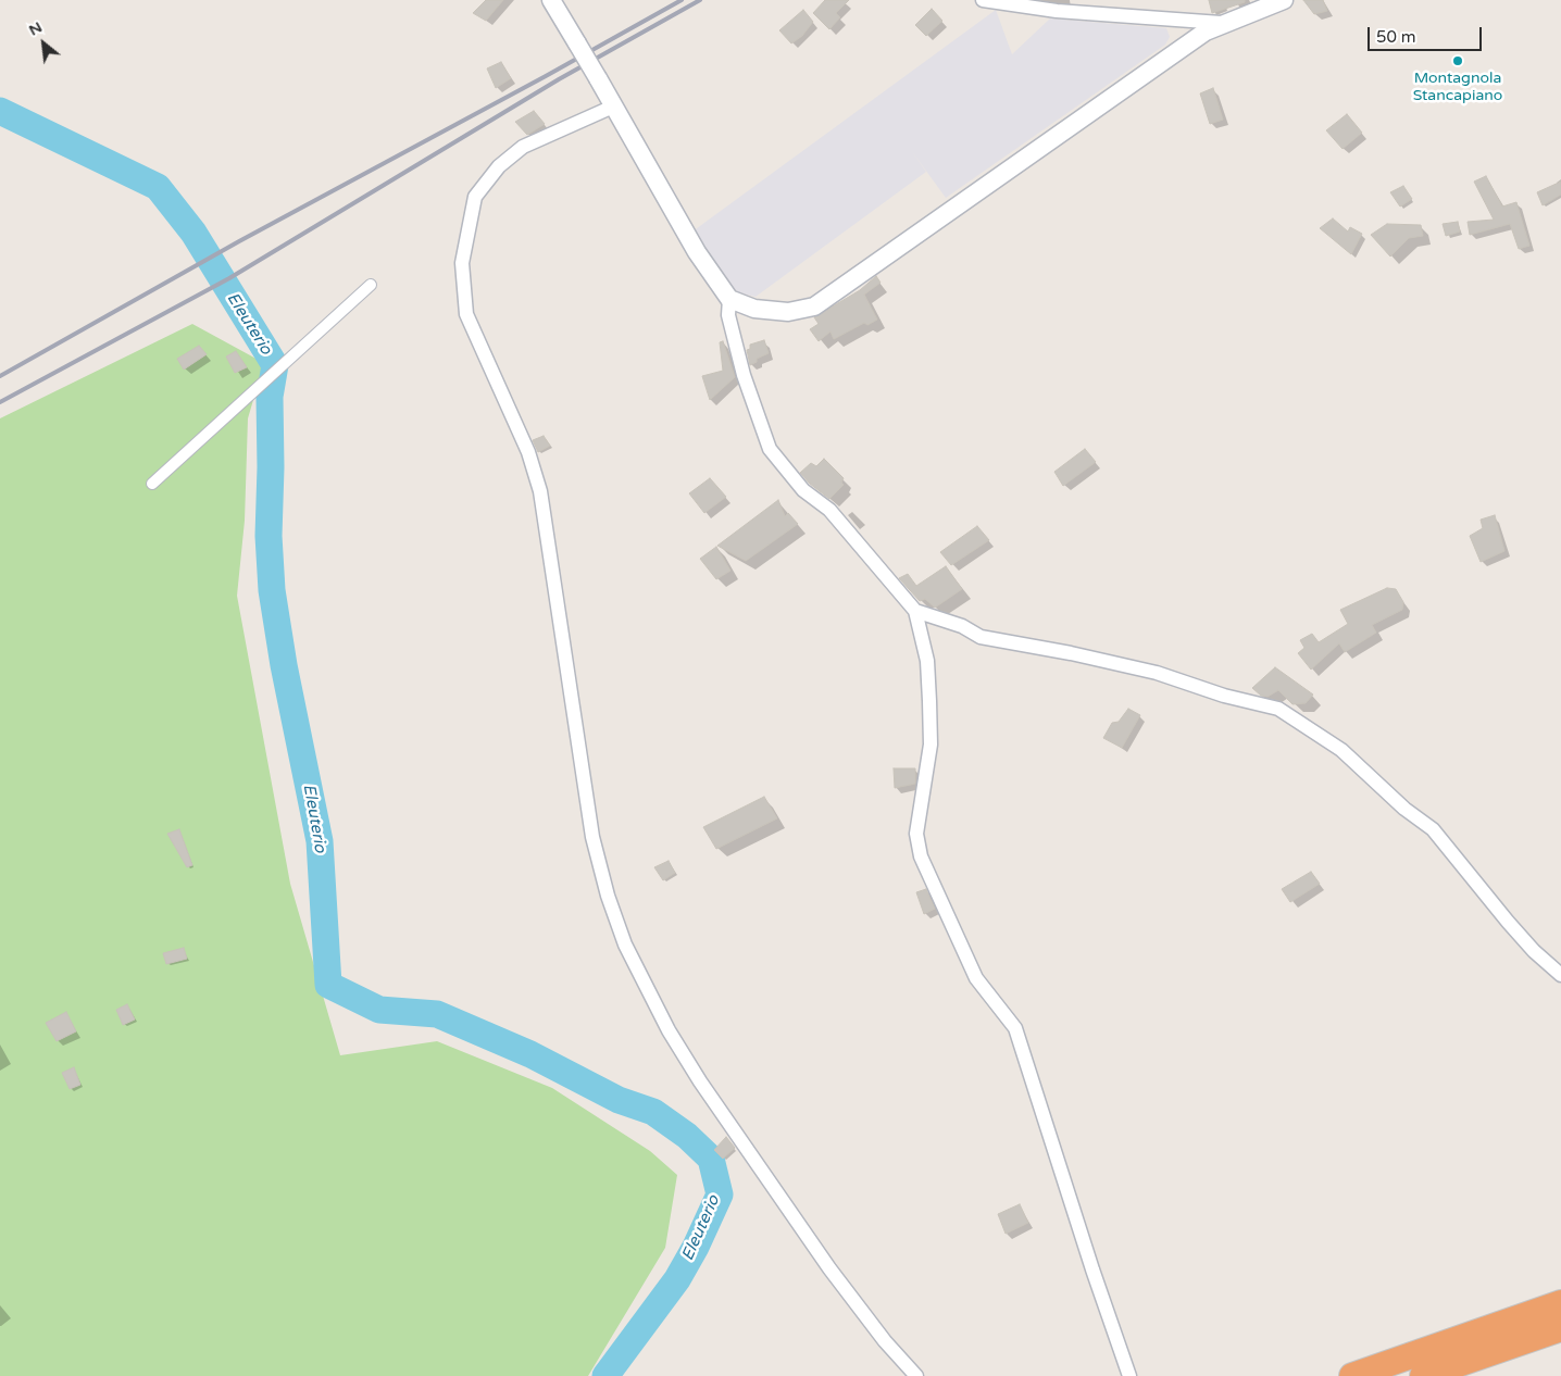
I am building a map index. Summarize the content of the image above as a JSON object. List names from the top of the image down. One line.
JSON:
{"water":["Eleuterio"],"places":["Montagnola Stancapiano"],"scale_bar":"50 m","north":"top left"}
